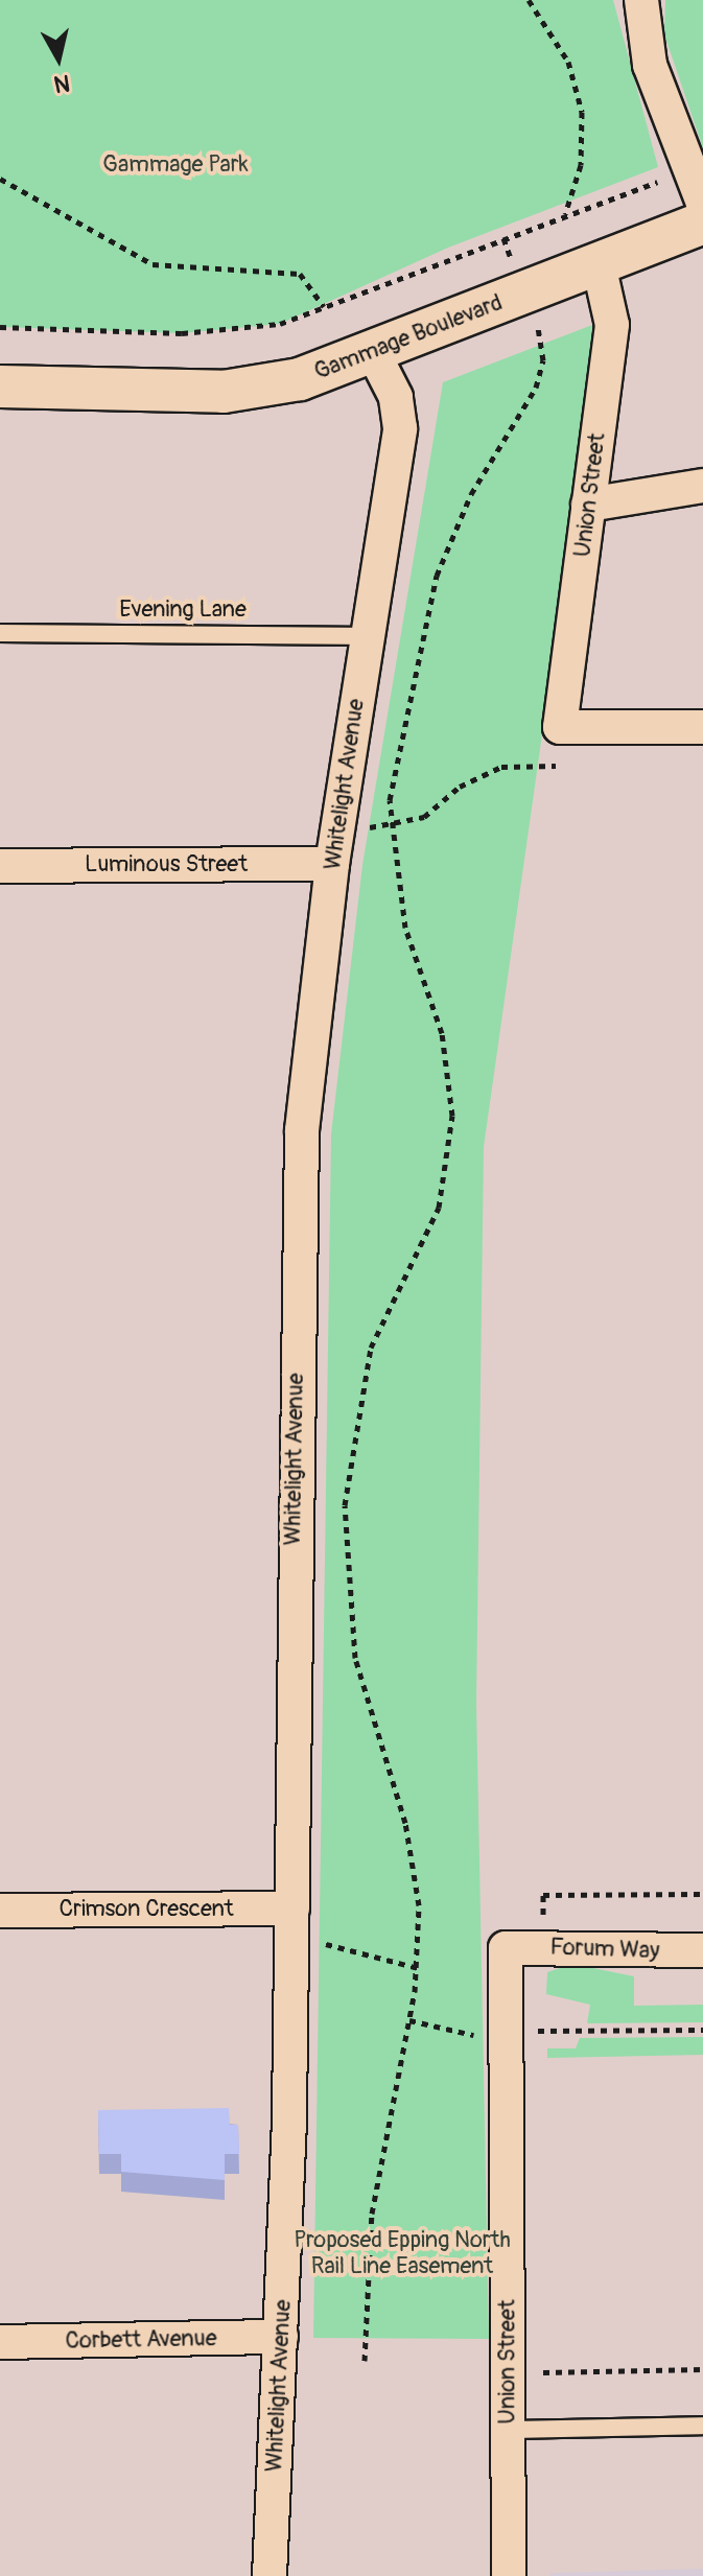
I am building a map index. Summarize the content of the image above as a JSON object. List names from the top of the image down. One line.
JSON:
{"streets":{"street":["Gammage Boulevard","Union Street","Whitelight Avenue","Luminous Street","Crimson Crescent","Forum Way","Corbett Avenue"],"lane":["Evening Lane"]},"crossings":[["Gammage Boulevard","Union Street"],["Gammage Boulevard","Whitelight Avenue"],["Union Street","Forum Way"],["Evening Lane","Whitelight Avenue"],["Whitelight Avenue","Luminous Street"],["Whitelight Avenue","Crimson Crescent"],["Whitelight Avenue","Corbett Avenue"]],"parks":["Gammage Park","Proposed Epping North Rail Line Easement"],"north":"bottom"}
